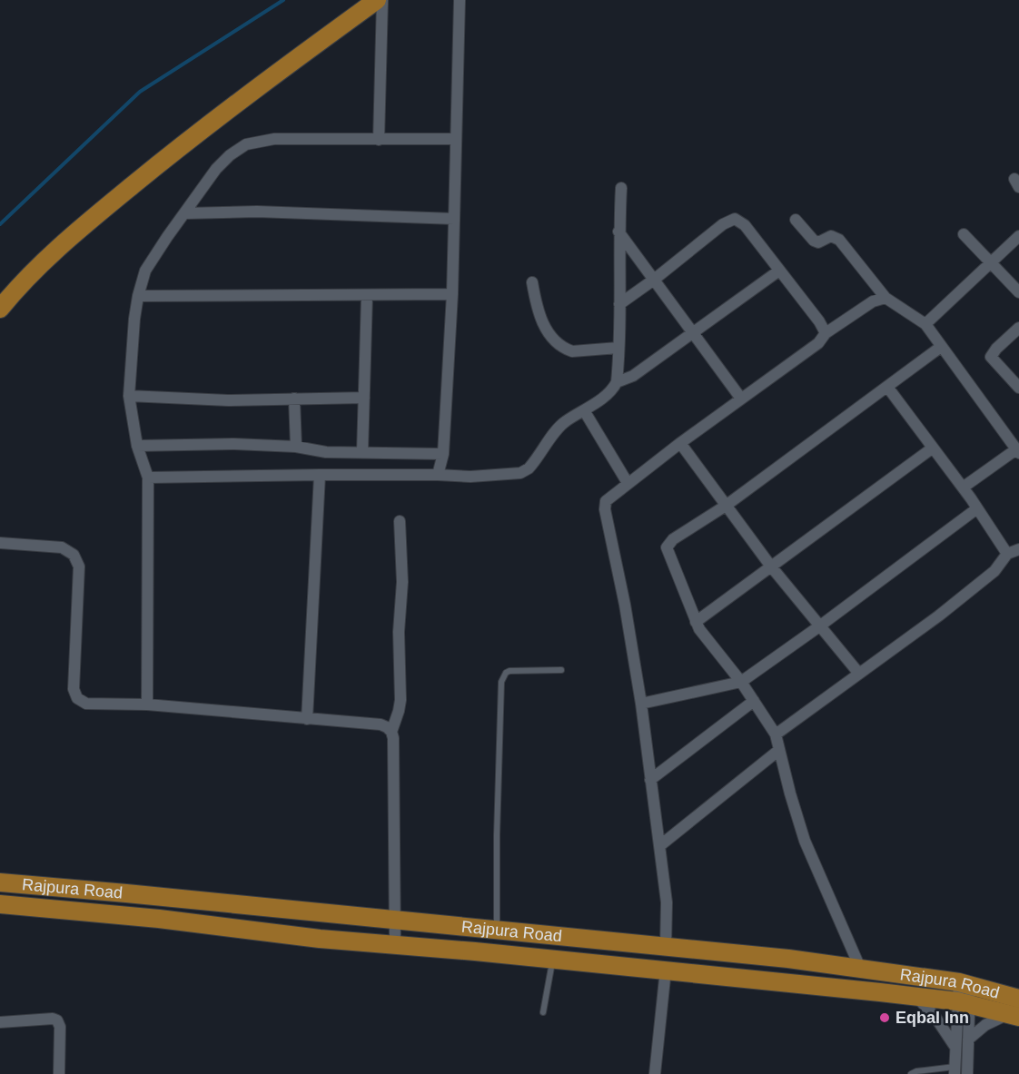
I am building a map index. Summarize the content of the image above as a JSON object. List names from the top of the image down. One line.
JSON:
{"streets":{"main road":["Rajpura Road"]},"places":["Eqbal Inn"]}
